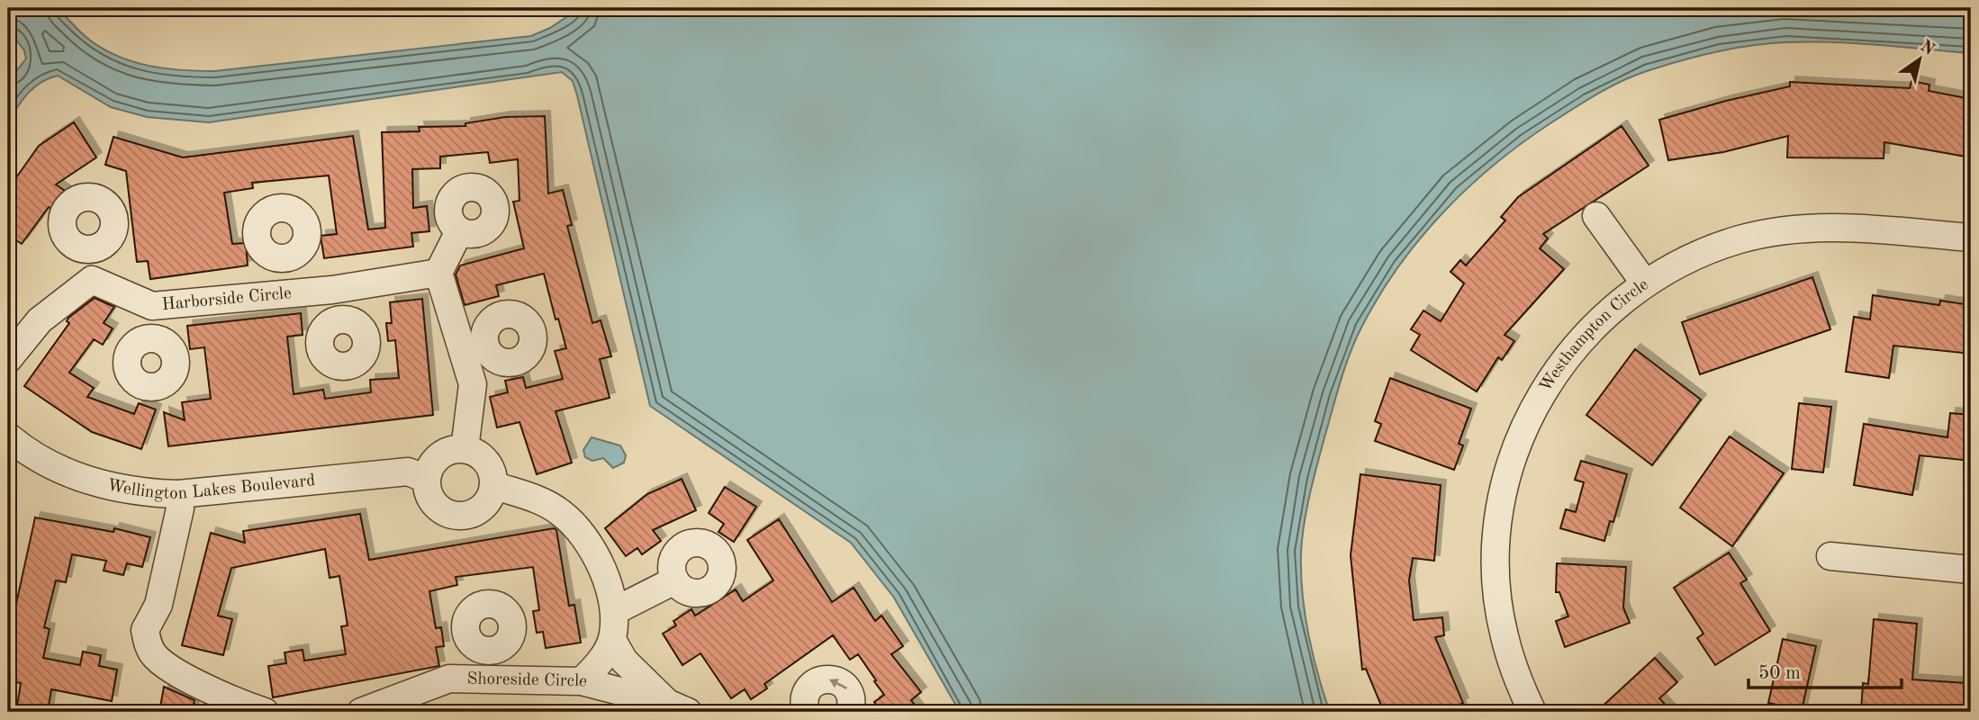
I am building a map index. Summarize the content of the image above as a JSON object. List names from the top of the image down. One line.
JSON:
{"streets":{"street":["Harborside Circle","Westhampton Circle","Wellington Lakes Boulevard","Shoreside Circle"]},"crossings":[["Wellington Lakes Boulevard","Shoreside Circle"]],"scale_bar":"50 m","north":"top right"}
